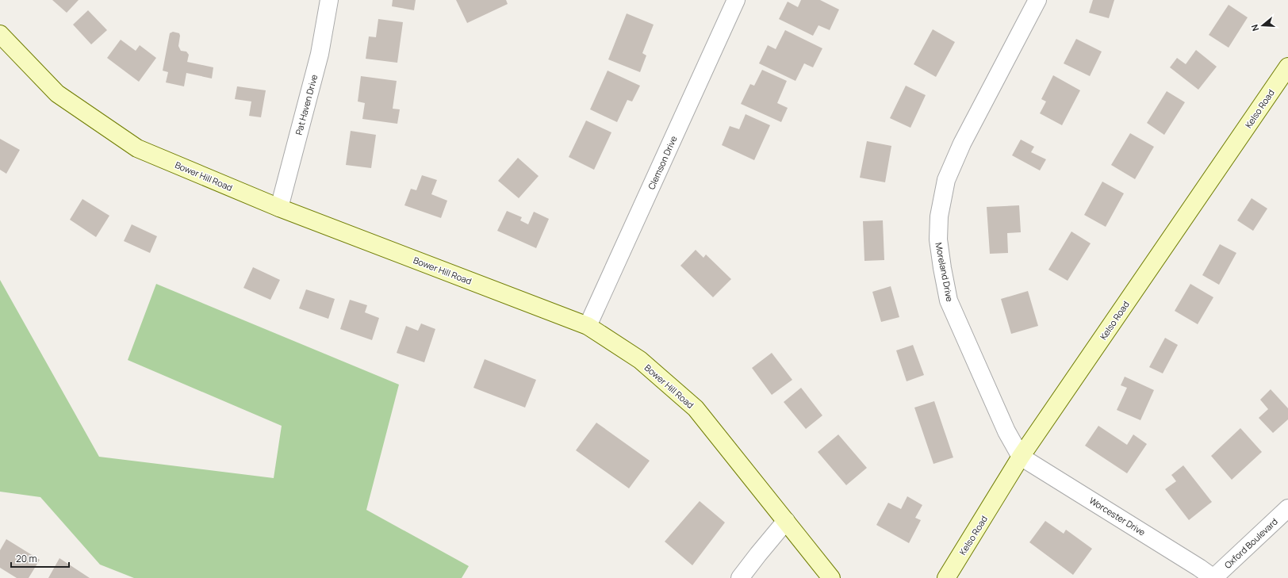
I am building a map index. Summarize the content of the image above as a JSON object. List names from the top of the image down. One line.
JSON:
{"streets":{"main road":["Kelso Road","Bower Hill Road"],"street":["Pat Haven Drive","Clemson Drive","Moreland Drive","Worcester Drive","Oxford Boulevard"]},"crossings":[["Pat Haven Drive","Bower Hill Road"],["Kelso Road","Moreland Drive"],["Kelso Road","Worcester Drive"],["Clemson Drive","Bower Hill Road"],["Moreland Drive","Worcester Drive"],["Worcester Drive","Oxford Boulevard"]],"scale_bar":"20 m","north":"left"}
